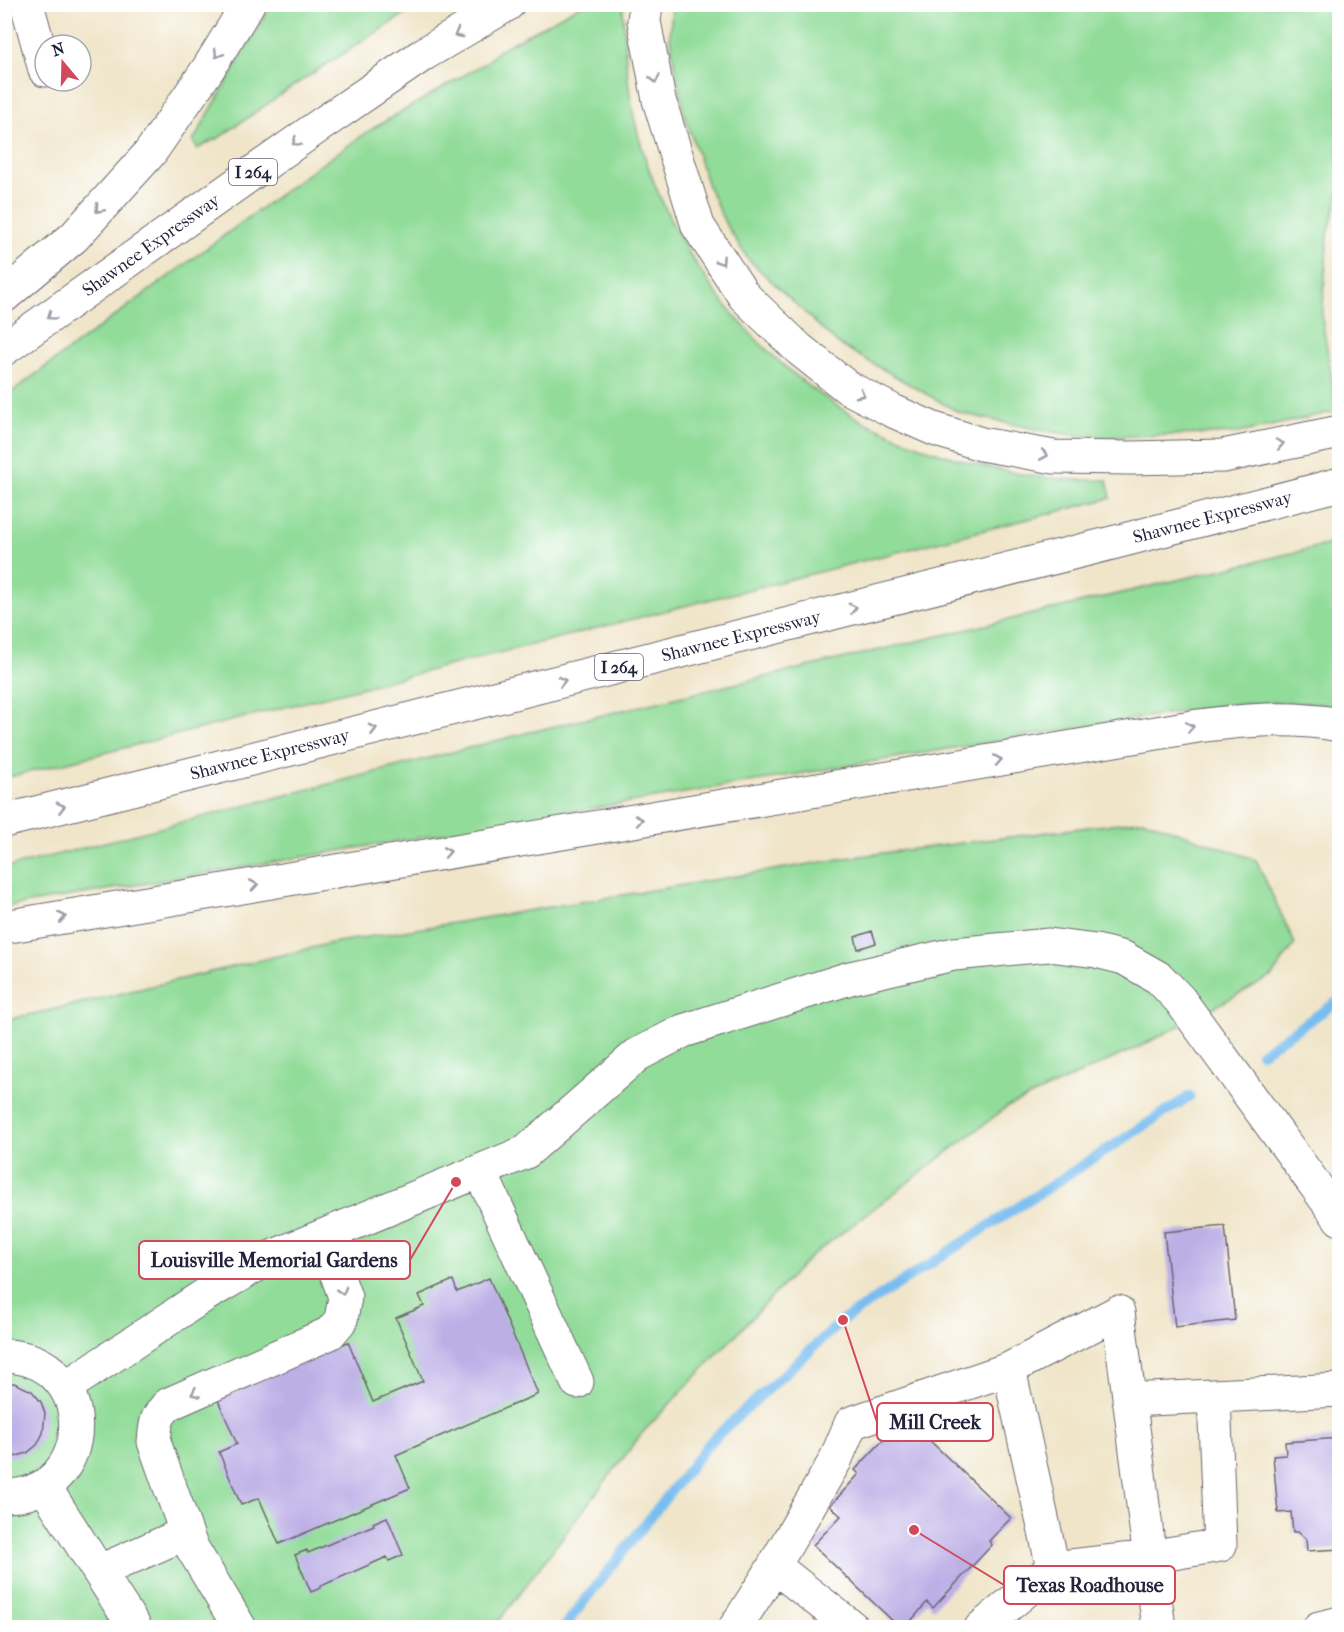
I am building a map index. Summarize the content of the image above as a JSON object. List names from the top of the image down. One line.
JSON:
{"streets":{"main road":["I 264","Shawnee Expressway"]},"places":["Louisville Memorial Gardens","Mill Creek","Texas Roadhouse"],"north":"top"}
